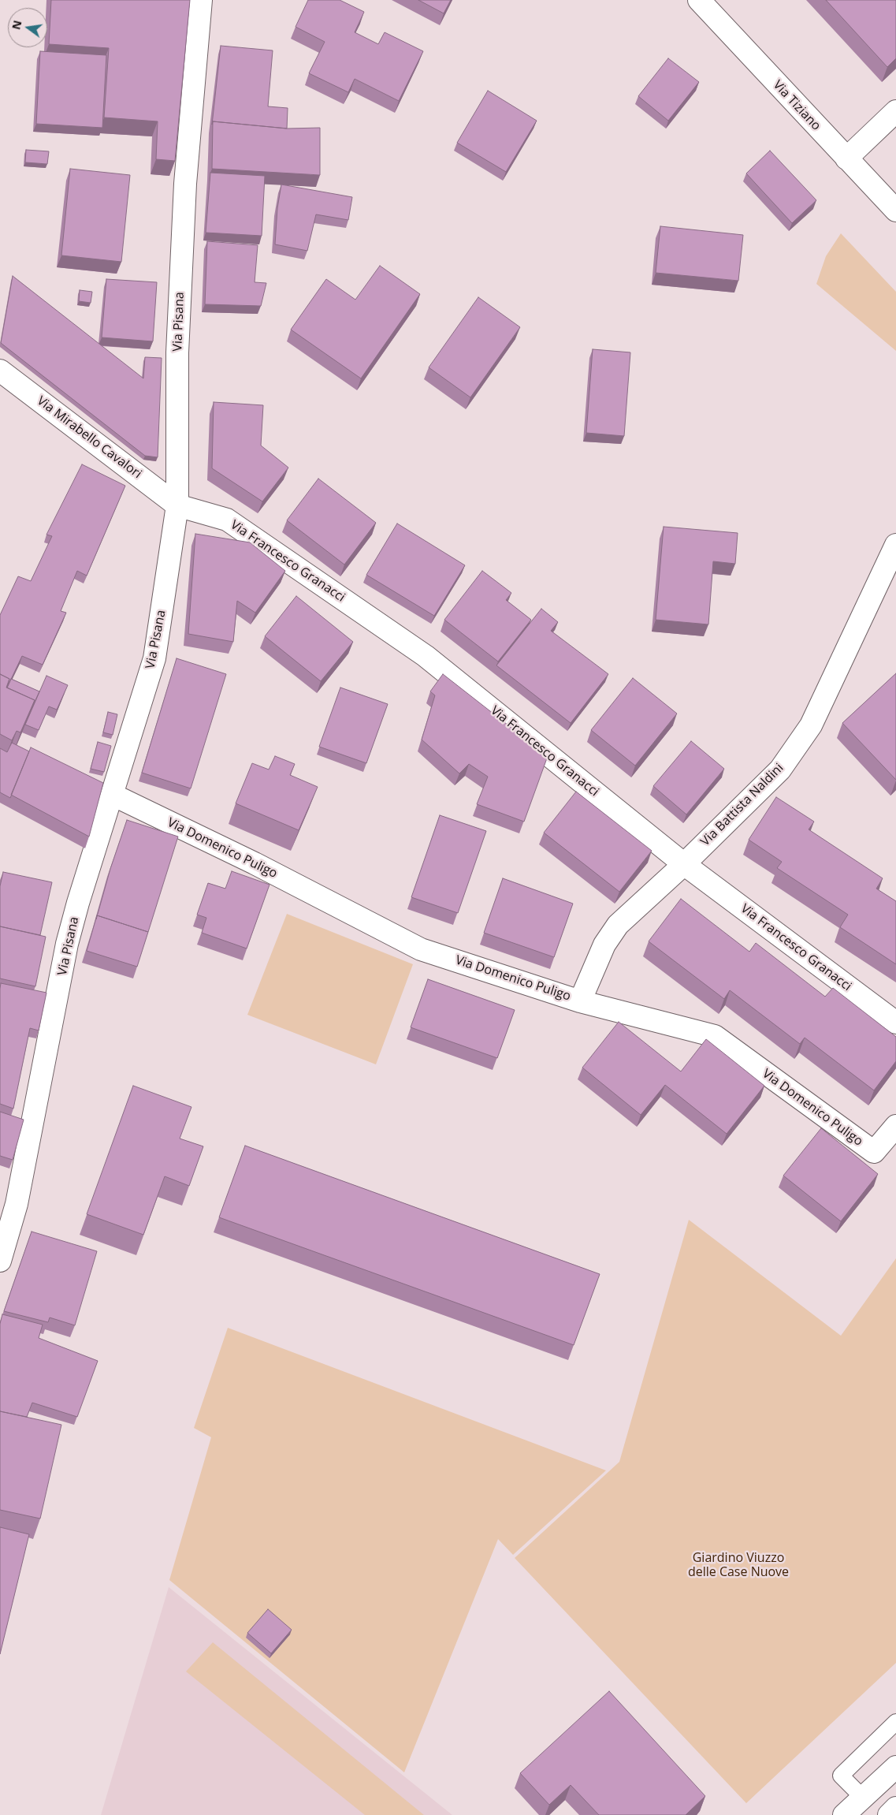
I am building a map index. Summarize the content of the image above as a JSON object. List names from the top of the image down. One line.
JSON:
{"streets":{"street":["Via Tiziano","Via Pisana","Via Mirabello Cavalori","Via Francesco Granacci","Via Battista Naldini","Via Domenico Puligo"]},"crossings":[["Via Pisana","Via Mirabello Cavalori"],["Via Pisana","Via Francesco Granacci"],["Via Pisana","Via Domenico Puligo"],["Via Mirabello Cavalori","Via Francesco Granacci"],["Via Francesco Granacci","Via Battista Naldini"],["Via Battista Naldini","Via Domenico Puligo"]],"parks":["Giardino Viuzzo delle Case Nuove"],"north":"left"}
